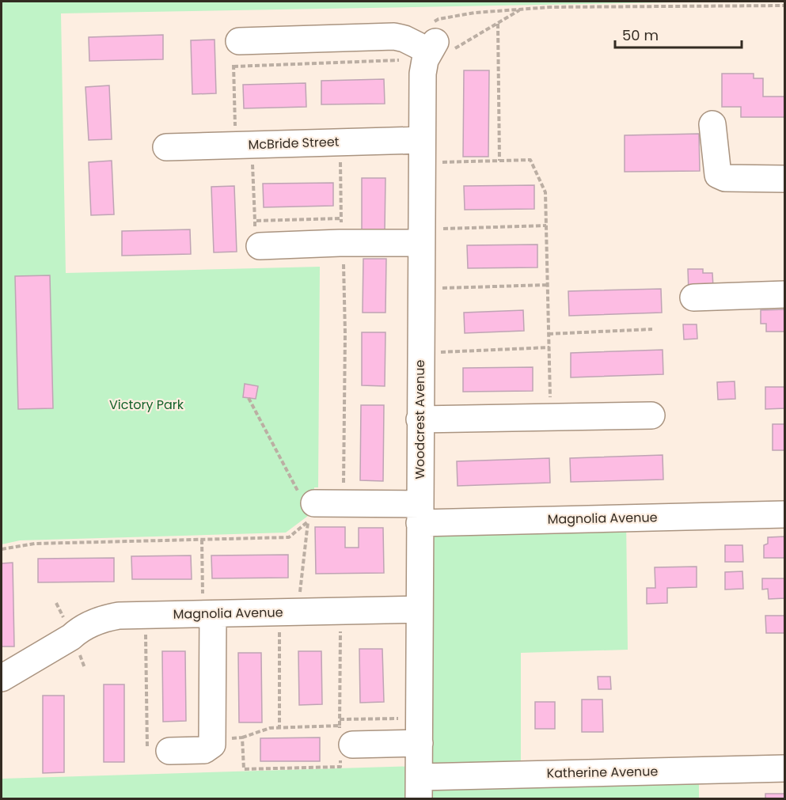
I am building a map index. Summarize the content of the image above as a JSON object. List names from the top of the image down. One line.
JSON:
{"streets":{"street":["McBride Street","Woodcrest Avenue","Magnolia Avenue","Katherine Avenue"]},"crossings":[["McBride Street","Woodcrest Avenue"],["Woodcrest Avenue","Magnolia Avenue"],["Woodcrest Avenue","Katherine Avenue"]],"parks":["Victory Park"],"scale_bar":"50 m"}
